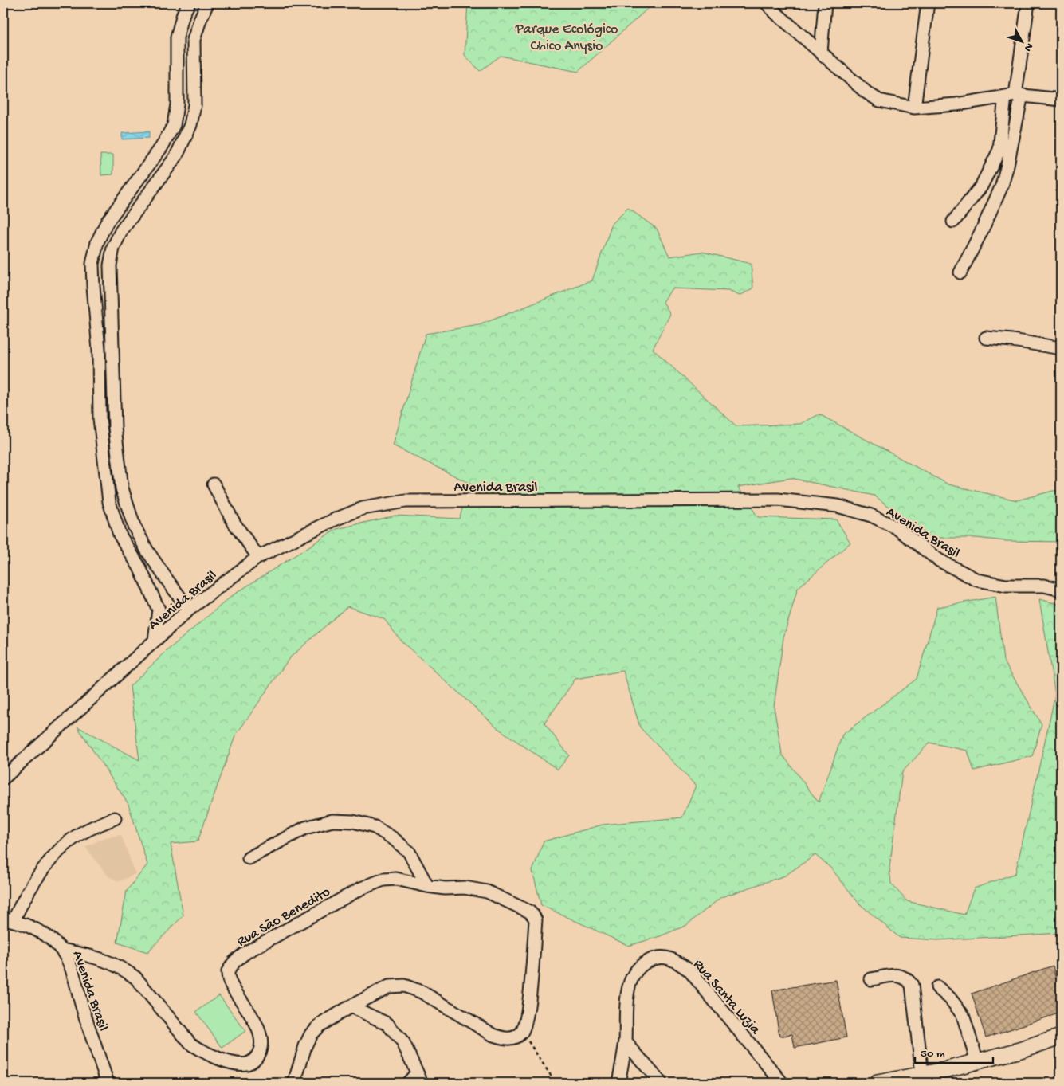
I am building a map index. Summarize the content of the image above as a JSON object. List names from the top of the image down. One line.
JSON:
{"streets":{"street":["Avenida Brasil","Rua São Benedito","Rua Santa Luzia"]},"crossings":[["Avenida Brasil","Rua São Benedito"]],"parks":["Parque Ecológico Chico Anysio"],"scale_bar":"50 m","north":"bottom right"}
